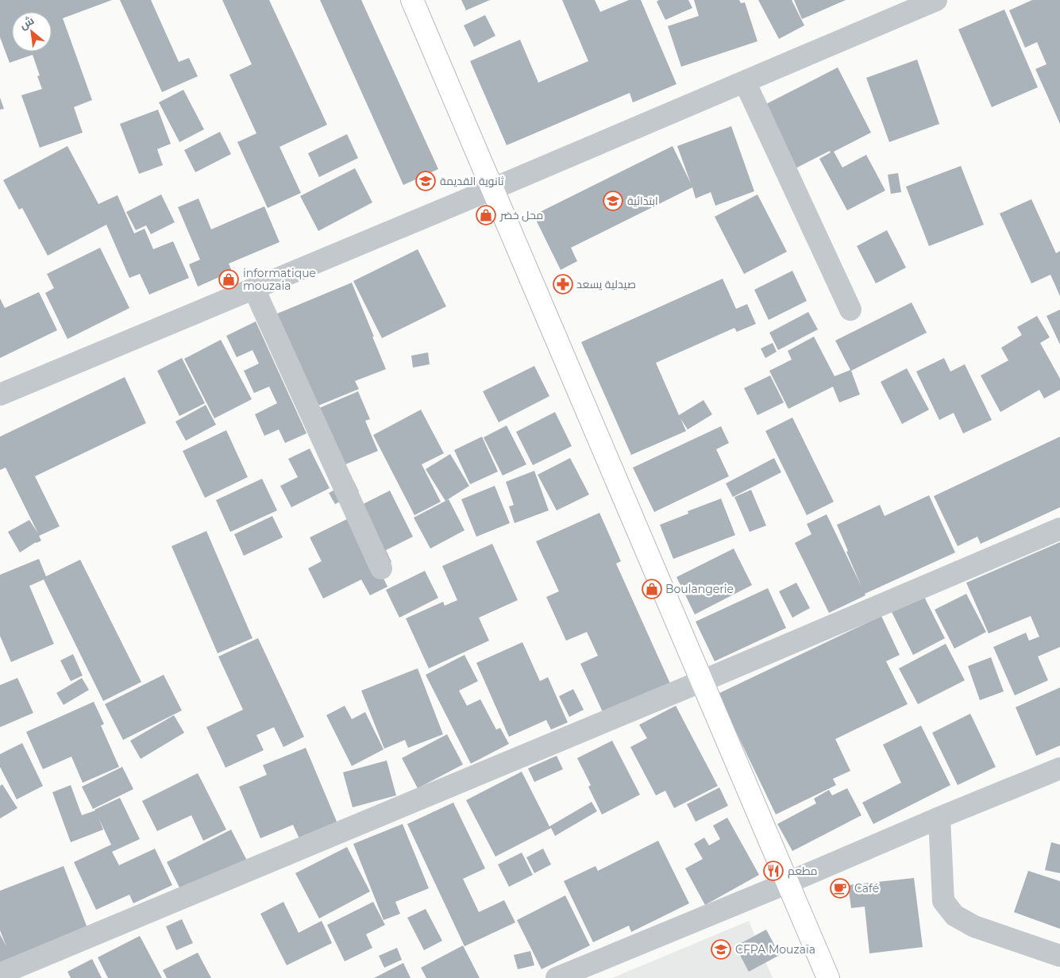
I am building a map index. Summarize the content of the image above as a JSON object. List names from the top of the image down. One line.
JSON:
{"places":{"school or university":["ثانوية القديمة","ابتدائية","CFPA Mouzaïa"],"shop":["محل خضر","informatique mouzaia","Boulangerie"],"pharmacy":["صيدلية يسعد"],"restaurant":["مطعم"],"cafe":["Café"]},"north":"top left"}
